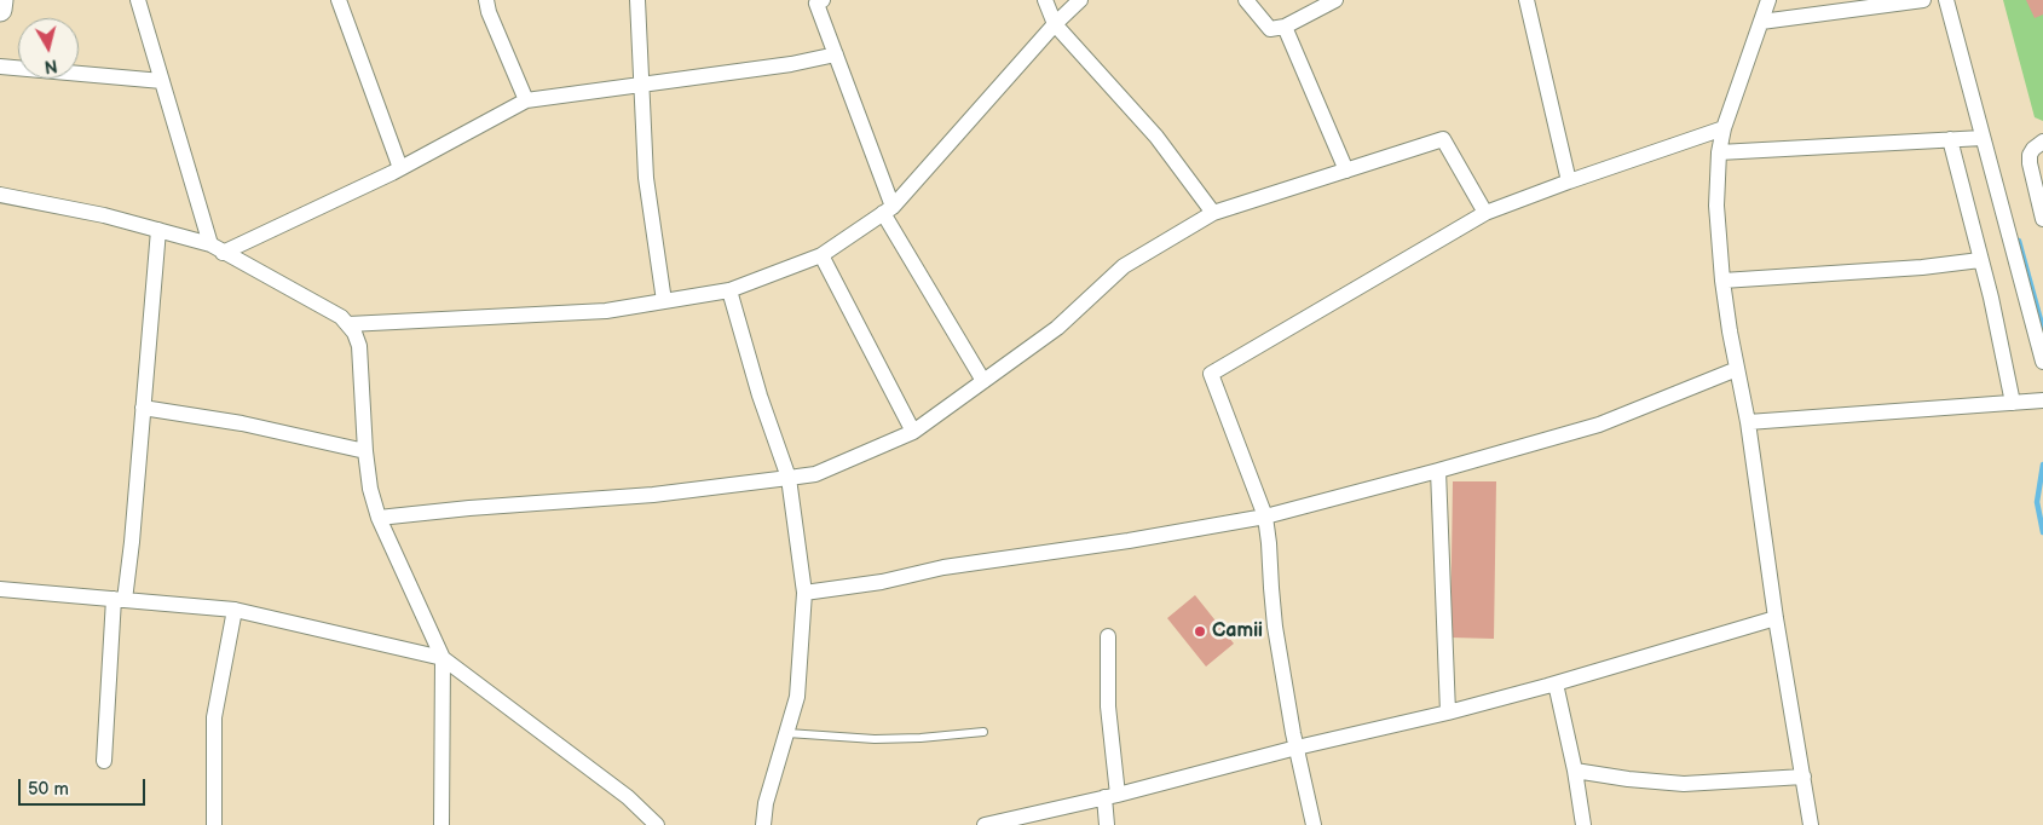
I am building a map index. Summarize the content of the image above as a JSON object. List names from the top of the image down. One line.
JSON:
{"places":["Camii"],"scale_bar":"50 m","north":"bottom"}
